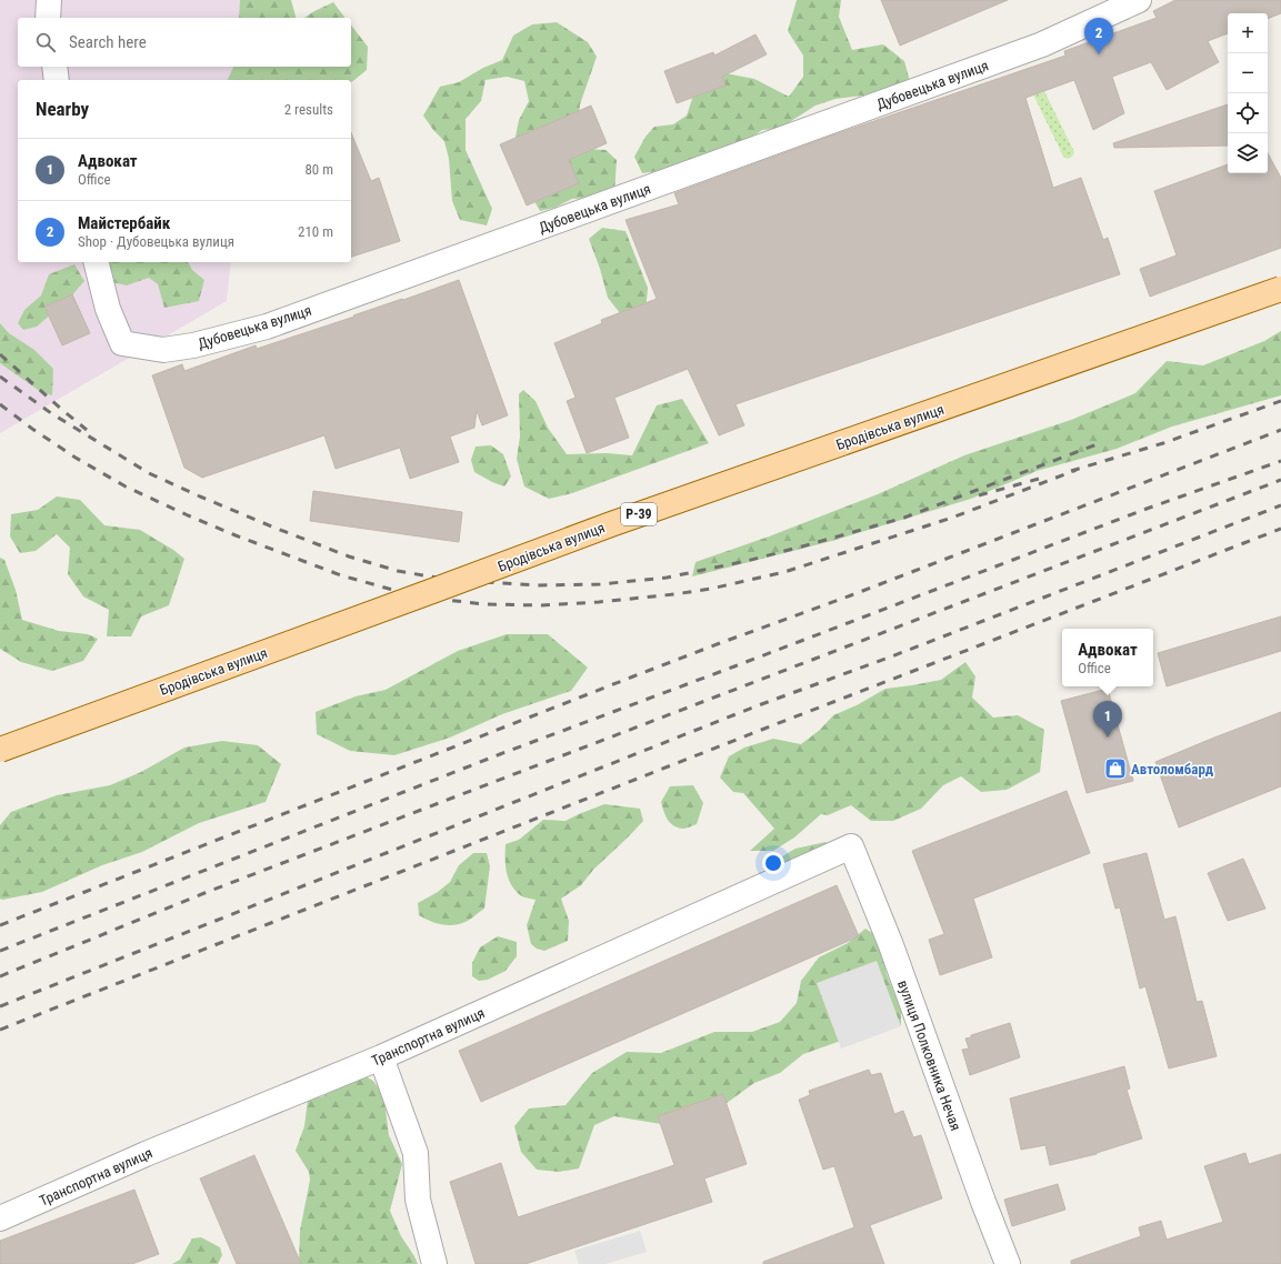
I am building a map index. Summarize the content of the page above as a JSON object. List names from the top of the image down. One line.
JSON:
{"streets":{"main road":["Бродівська вулиця","Р-39"],"street":["Дубовецька вулиця","Транспортна вулиця","вулиця Полковника Нечая"]},"crossings":[["Транспортна вулиця","вулиця Полковника Нечая"]],"places":{"shop":["Автоломбард"]},"page":{"map_buttons":["+","−"],"pins":["2","1"],"search":"Search here","heading":["Nearby","2 results"],"list":[{"mark":"1","name":"Адвокат","note":"Office","value":"80 m"},{"mark":"2","name":"Майстербайк","note":"Shop · Дубовецька вулиця","value":"210 m"}],"popup":["Адвокат","Office"]}}
